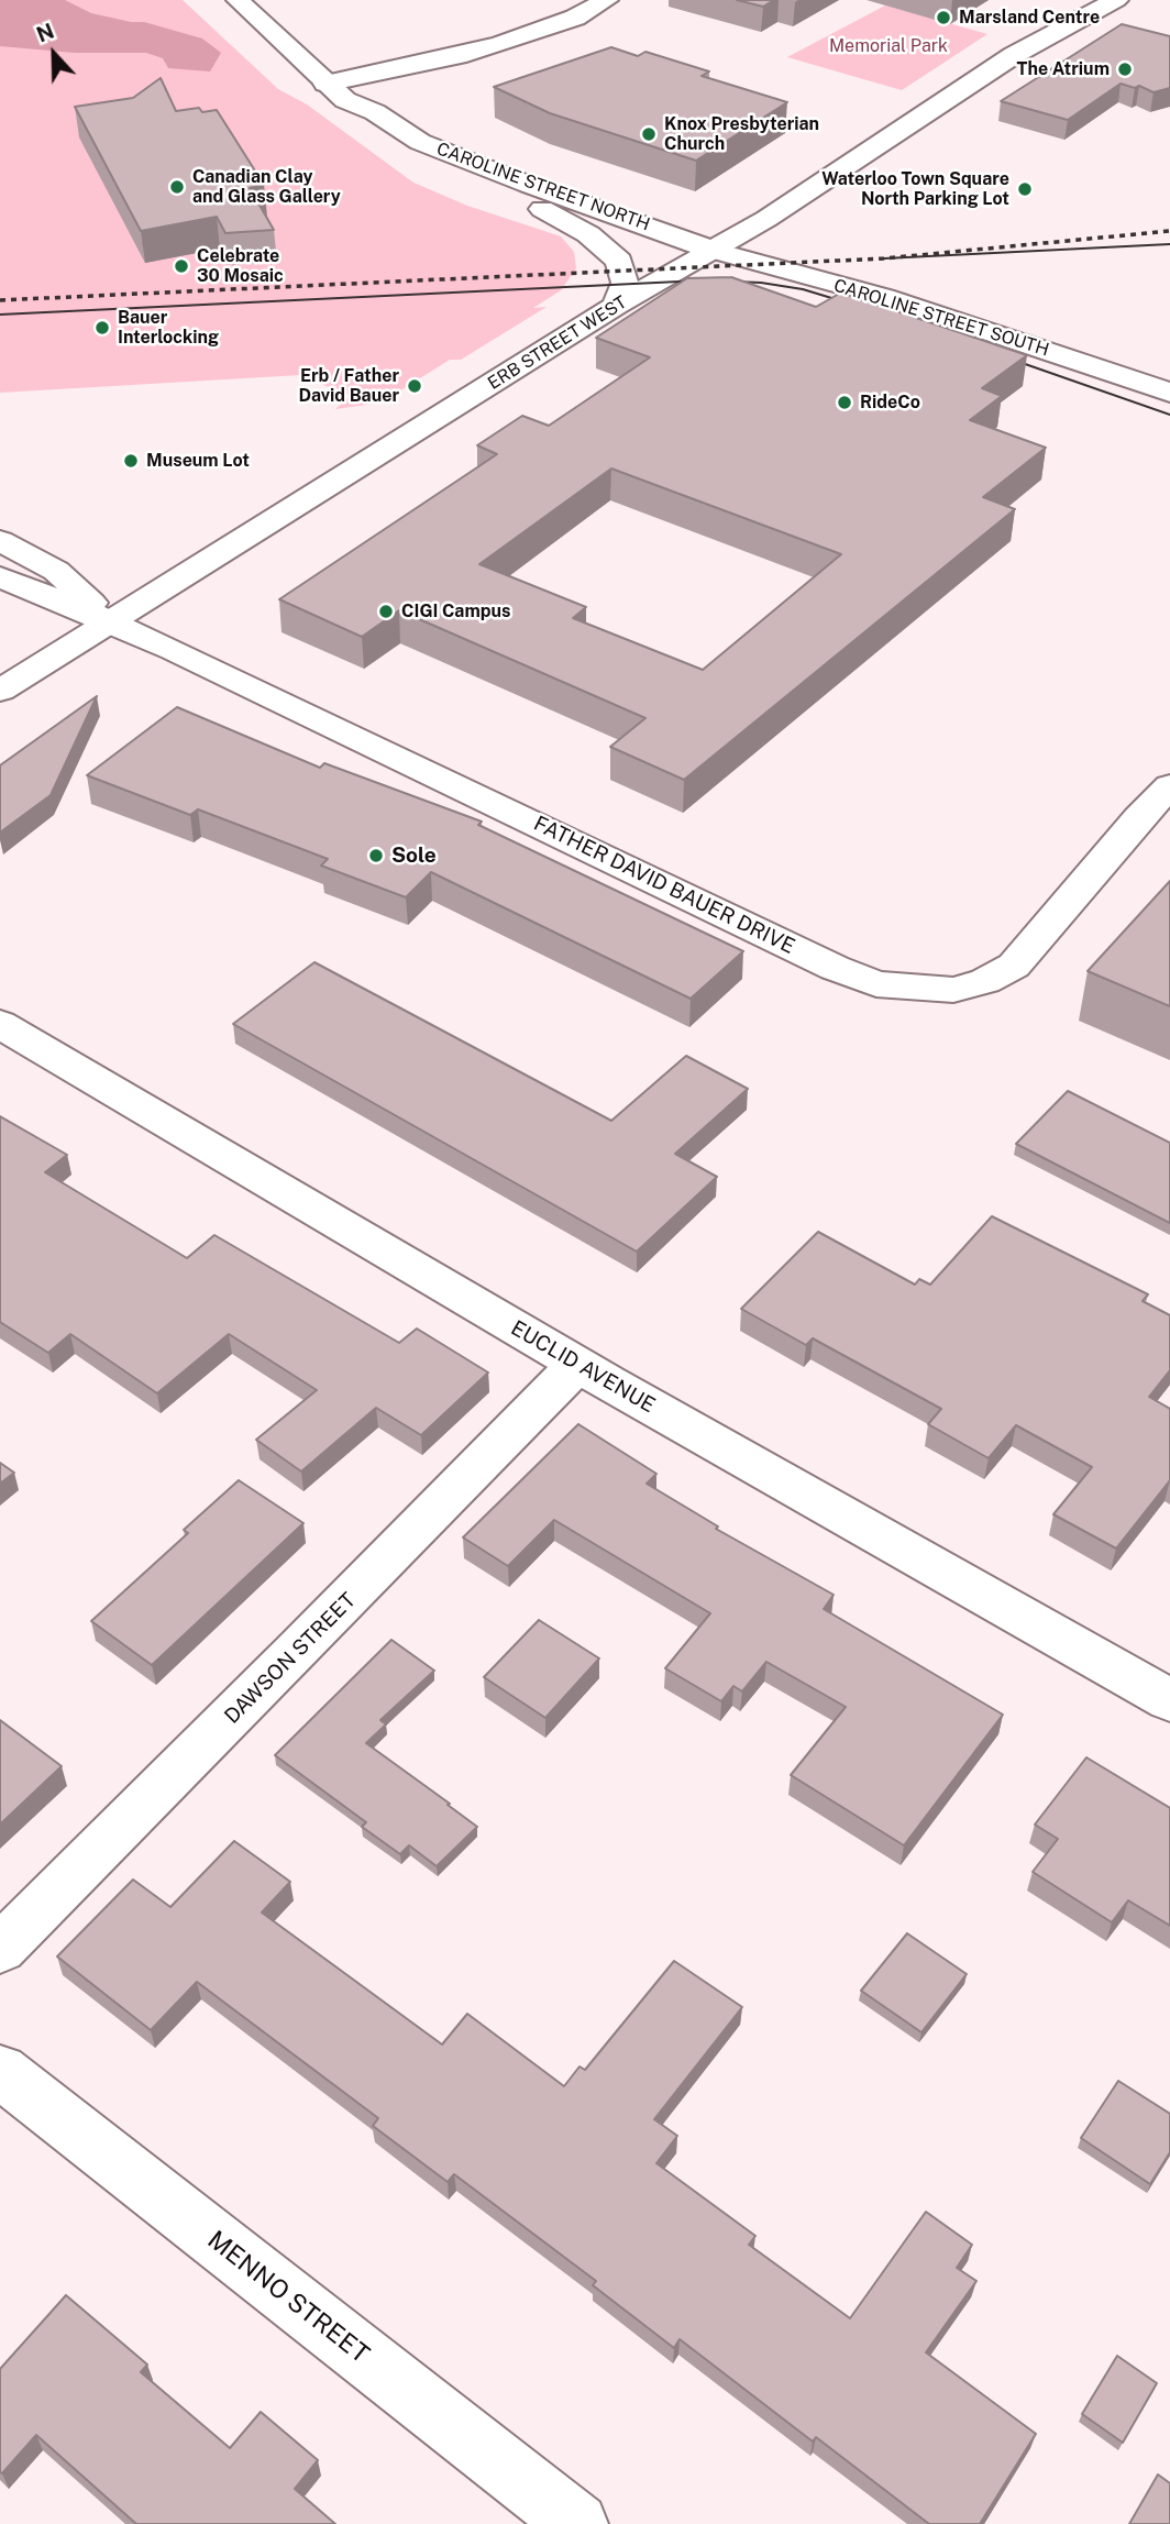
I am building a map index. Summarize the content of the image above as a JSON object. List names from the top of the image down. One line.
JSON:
{"streets":{"street":["CAROLINE STREET NORTH","CAROLINE STREET SOUTH","ERB STREET WEST","FATHER DAVID BAUER DRIVE","EUCLID AVENUE","DAWSON STREET","MENNO STREET"]},"crossings":[["CAROLINE STREET NORTH","CAROLINE STREET SOUTH"],["CAROLINE STREET NORTH","ERB STREET WEST"],["CAROLINE STREET SOUTH","ERB STREET WEST"],["ERB STREET WEST","FATHER DAVID BAUER DRIVE"],["EUCLID AVENUE","DAWSON STREET"]],"parks":["Memorial Park"],"places":["Marsland Centre","The Atrium","Knox Presbyterian Church","Canadian Clay and Glass Gallery","Waterloo Town Square North Parking Lot","Celebrate 30 Mosaic","Bauer Interlocking","Erb / Father David Bauer","RideCo","Museum Lot","CIGI Campus","Sole"],"north":"top"}
